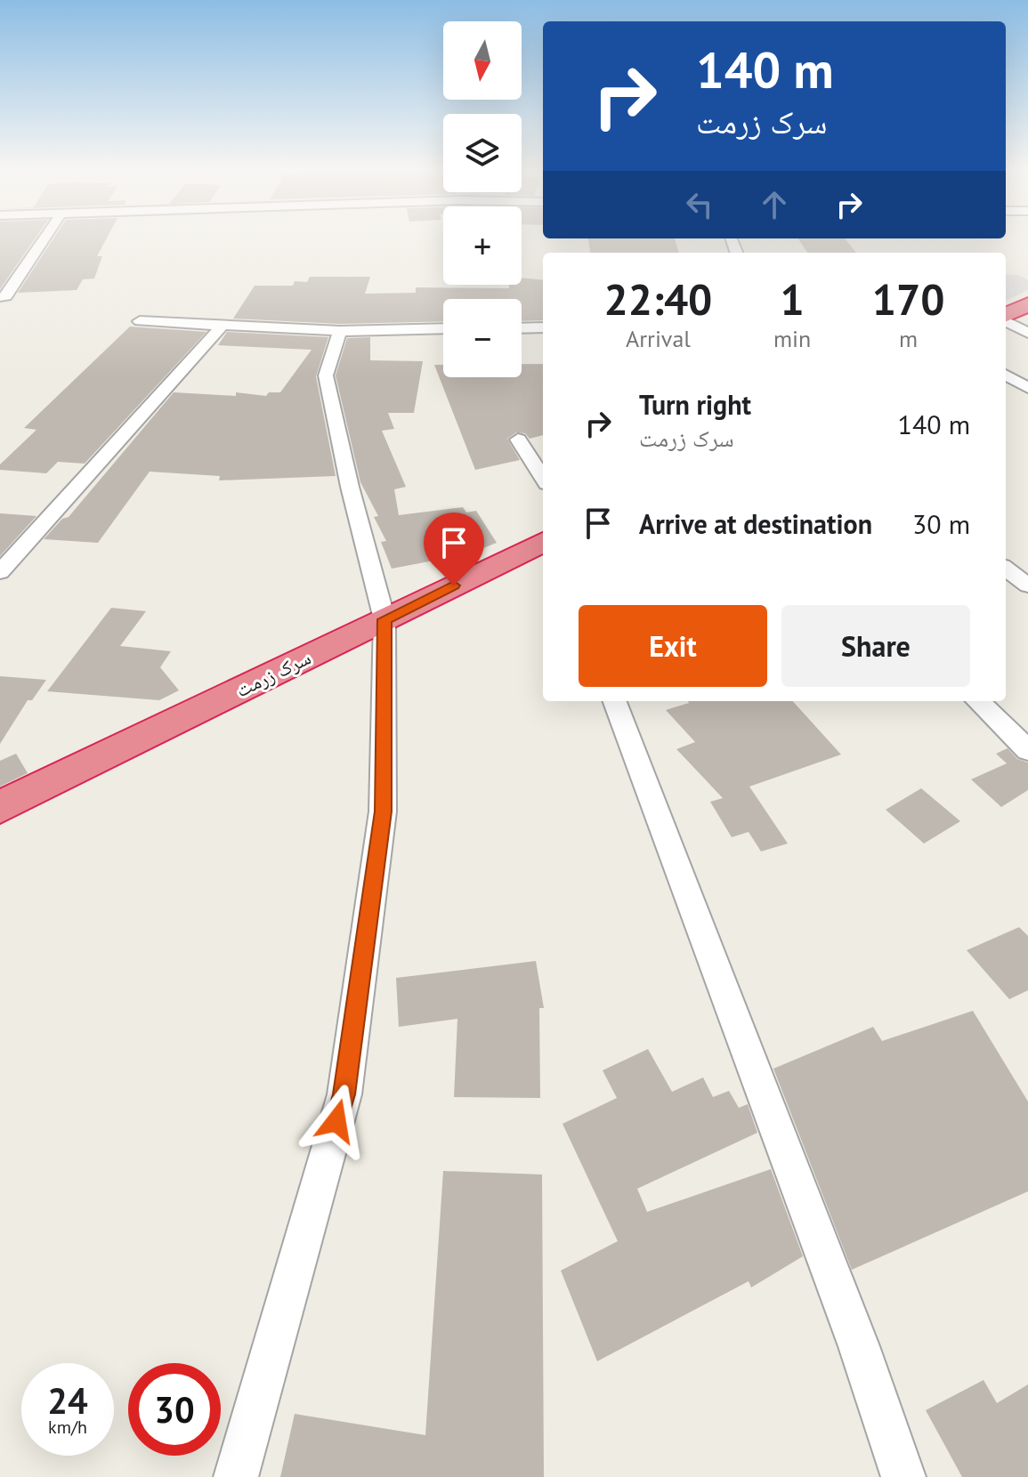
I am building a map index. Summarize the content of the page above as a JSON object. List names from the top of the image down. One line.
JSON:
{"streets":{"highway":["سرک زرمت"]},"north":"bottom","page":{"map_buttons":["+","−"],"turn":["140 m","سرک زرمت"],"eta":["22:40","Arrival","1","min","170","m"],"list":[{"name":"Turn right","note":"سرک زرمت","value":"140 m"},{"name":"Arrive at destination","value":"30 m"}],"buttons":["Exit","Share"],"speed":"24 km/h","limit":"30"}}
